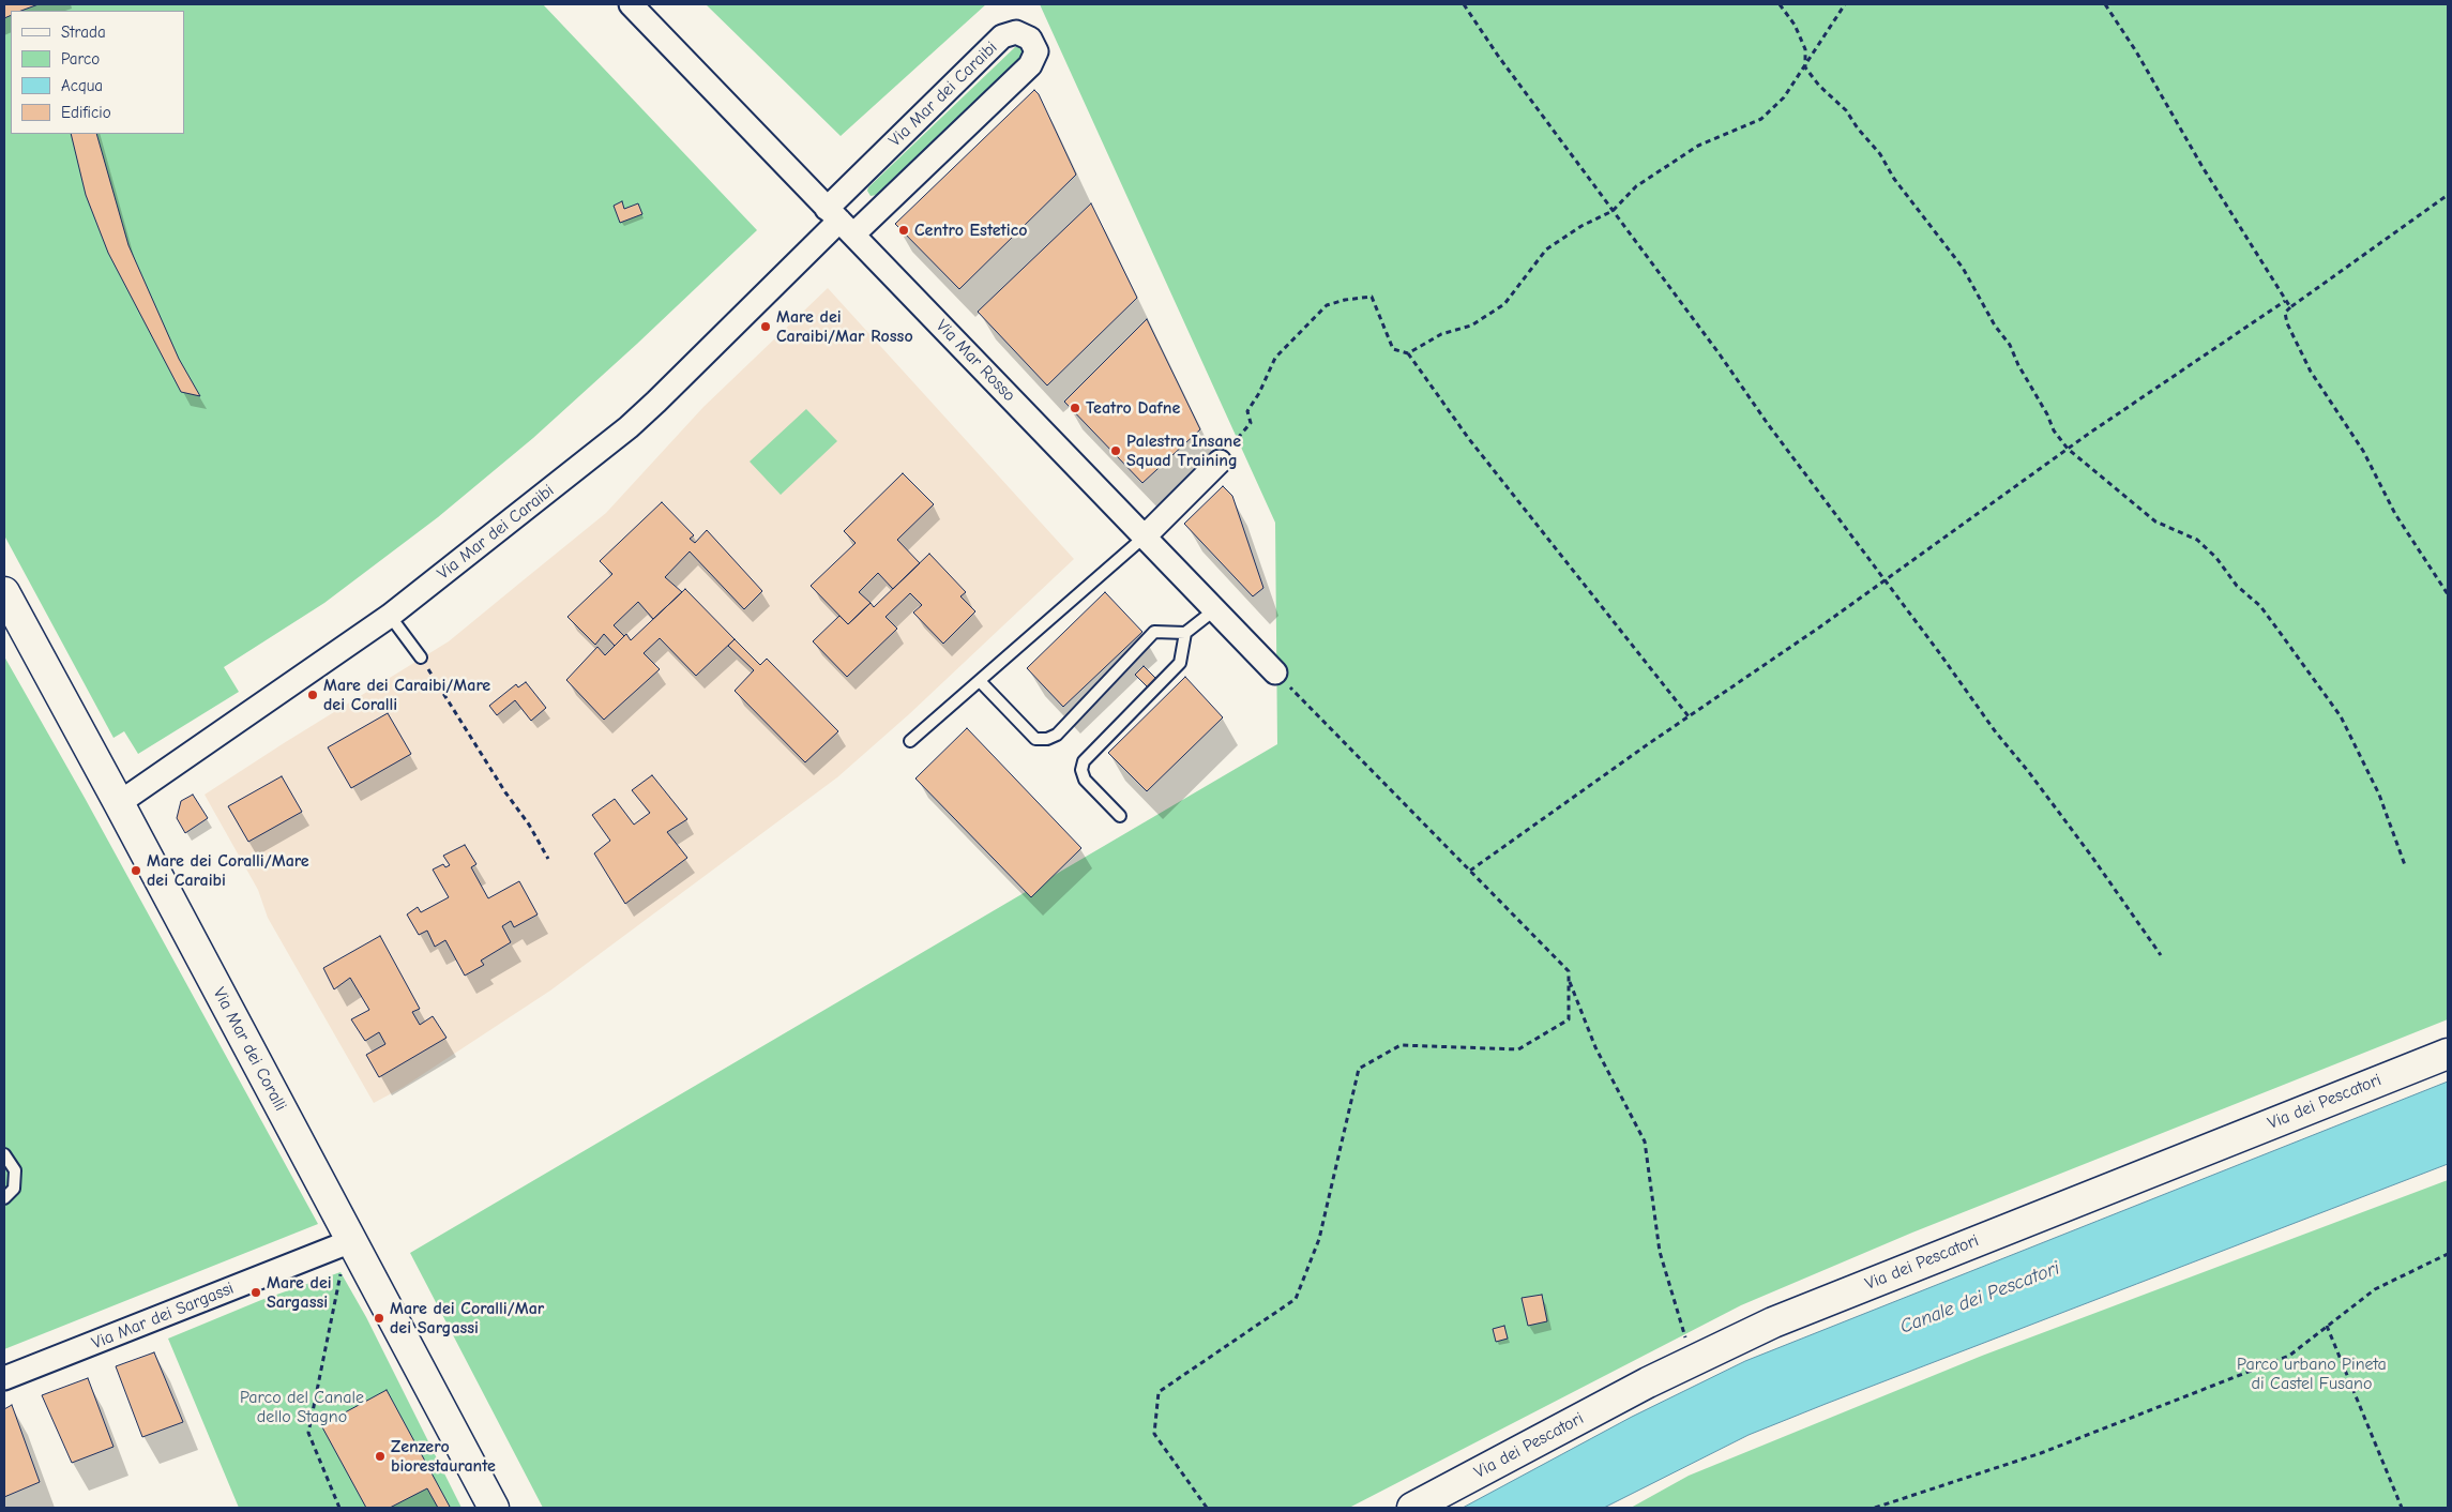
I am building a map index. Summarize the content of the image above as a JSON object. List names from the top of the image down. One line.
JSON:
{"streets":{"street":["Via Mar dei Caraibi","Via Mar Rosso","Via Mar dei Coralli","Via dei Pescatori","Via Mar dei Sargassi"]},"crossings":[["Via Mar dei Caraibi","Via Mar Rosso"],["Via Mar dei Caraibi","Via Mar dei Coralli"],["Via Mar dei Coralli","Via Mar dei Sargassi"]],"water":["Canale dei Pescatori"],"parks":["Parco urbano Pineta di Castel Fusano","Parco del Canale dello Stagno"],"places":["Centro Estetico","Mare dei Caraibi/Mar Rosso","Teatro Dafne","Palestra Insane Squad Training","Mare dei Caraibi/Mare dei Coralli","Mare dei Coralli/Mare dei Caraibi","Mare dei Sargassi","Mare dei Coralli/Mar dei Sargassi","Zenzero biorestaurante"],"legend":["Strada","Parco","Acqua","Edificio"]}
